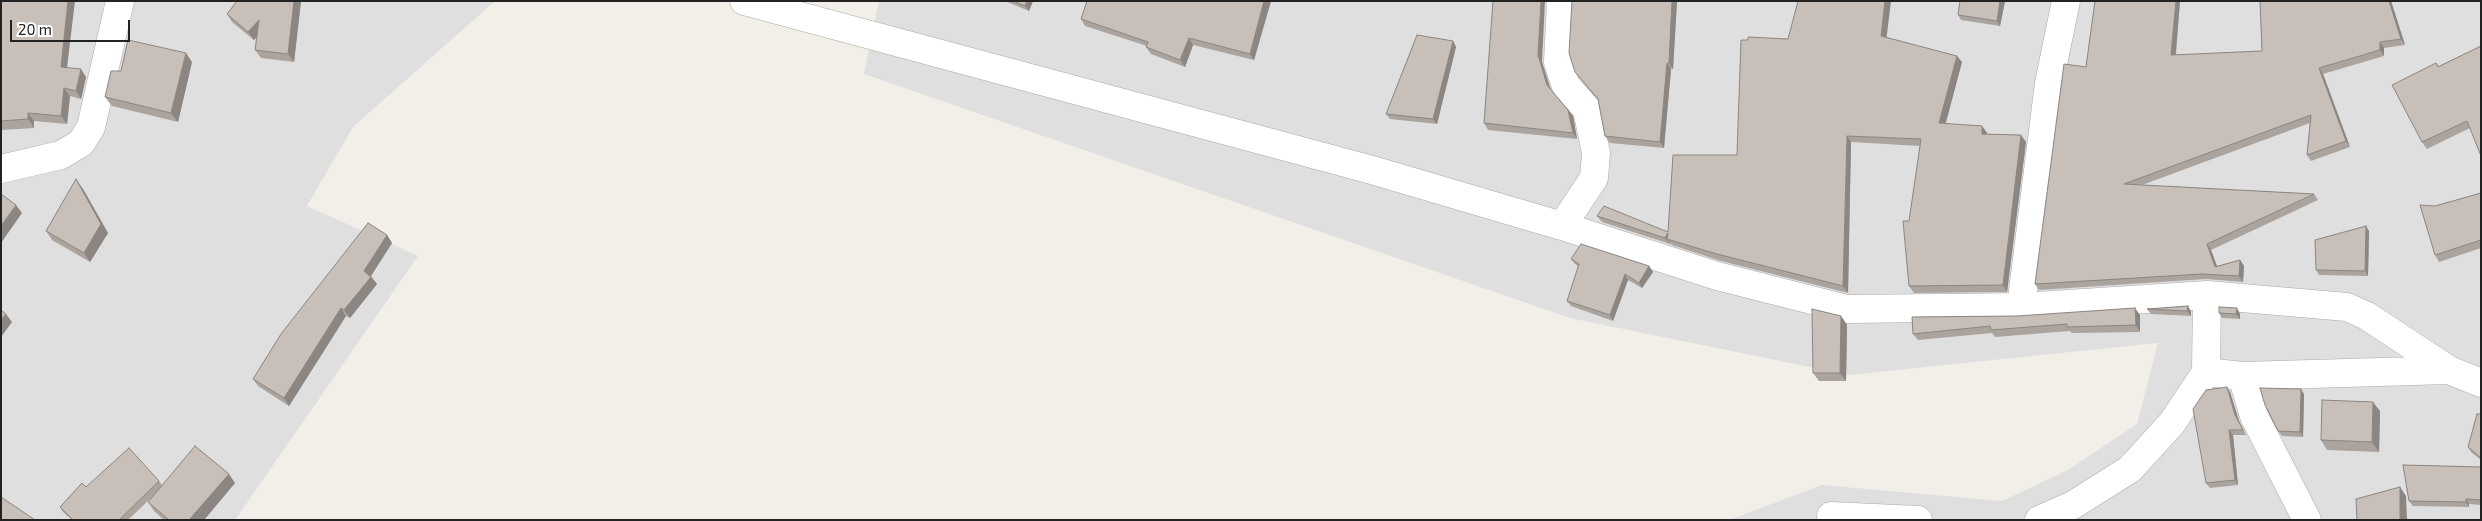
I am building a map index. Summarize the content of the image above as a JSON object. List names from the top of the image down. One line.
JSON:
{"scale_bar":"20 m"}
